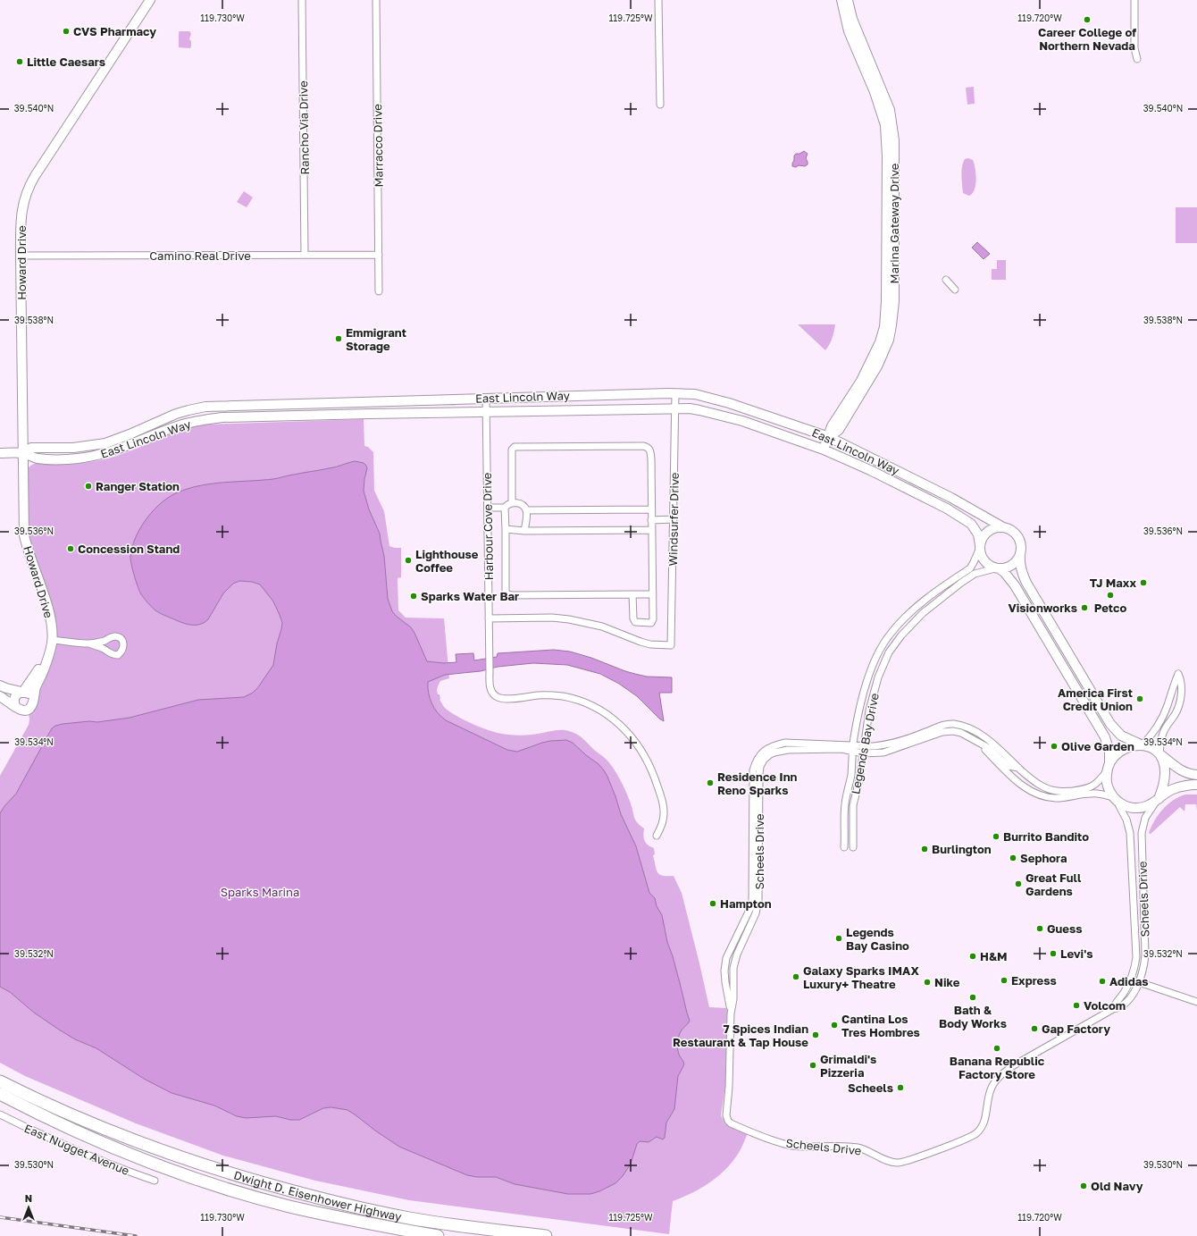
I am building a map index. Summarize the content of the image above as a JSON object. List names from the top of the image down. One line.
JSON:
{"streets":{"highway":["Dwight D. Eisenhower Highway"],"street":["Rancho Via Drive","Marracco Drive","Marina Gateway Drive","Camino Real Drive","Howard Drive","East Lincoln Way","Windsurfer Drive","Harbour Cove Drive","Legends Bay Drive","Scheels Drive","East Nugget Avenue"]},"crossings":[["Rancho Via Drive","Camino Real Drive"],["Marracco Drive","Camino Real Drive"],["Marina Gateway Drive","East Lincoln Way"],["Camino Real Drive","Howard Drive"],["Howard Drive","East Lincoln Way"],["East Lincoln Way","Windsurfer Drive"],["East Lincoln Way","Harbour Cove Drive"],["East Lincoln Way","Legends Bay Drive"],["Windsurfer Drive","Harbour Cove Drive"],["Legends Bay Drive","Scheels Drive"]],"parks":["Sparks Marina"],"places":["Career College of Northern Nevada","CVS Pharmacy","Little Caesars","Emmigrant Storage","Ranger Station","Concession Stand","Lighthouse Coffee","TJ Maxx","Petco","Sparks Water Bar","Visionworks","America First Credit Union","Olive Garden","Residence Inn Reno Sparks","Burrito Bandito","Burlington","Sephora","Great Full Gardens","Hampton","Guess","Legends Bay Casino","Levi's","H&M","Galaxy Sparks IMAX Luxury+ Theatre","Express","Adidas","Nike","Bath & Body Works","Volcom","Cantina Los Tres Hombres","Gap Factory","7 Spices Indian Restaurant & Tap House","Banana Republic Factory Store","Grimaldi's Pizzeria","Scheels","Old Navy"],"north":"top","coordinates":["119.730°W","119.725°W","119.720°W","39.540°N","39.538°N","39.536°N","39.534°N","39.532°N","39.530°N"]}
